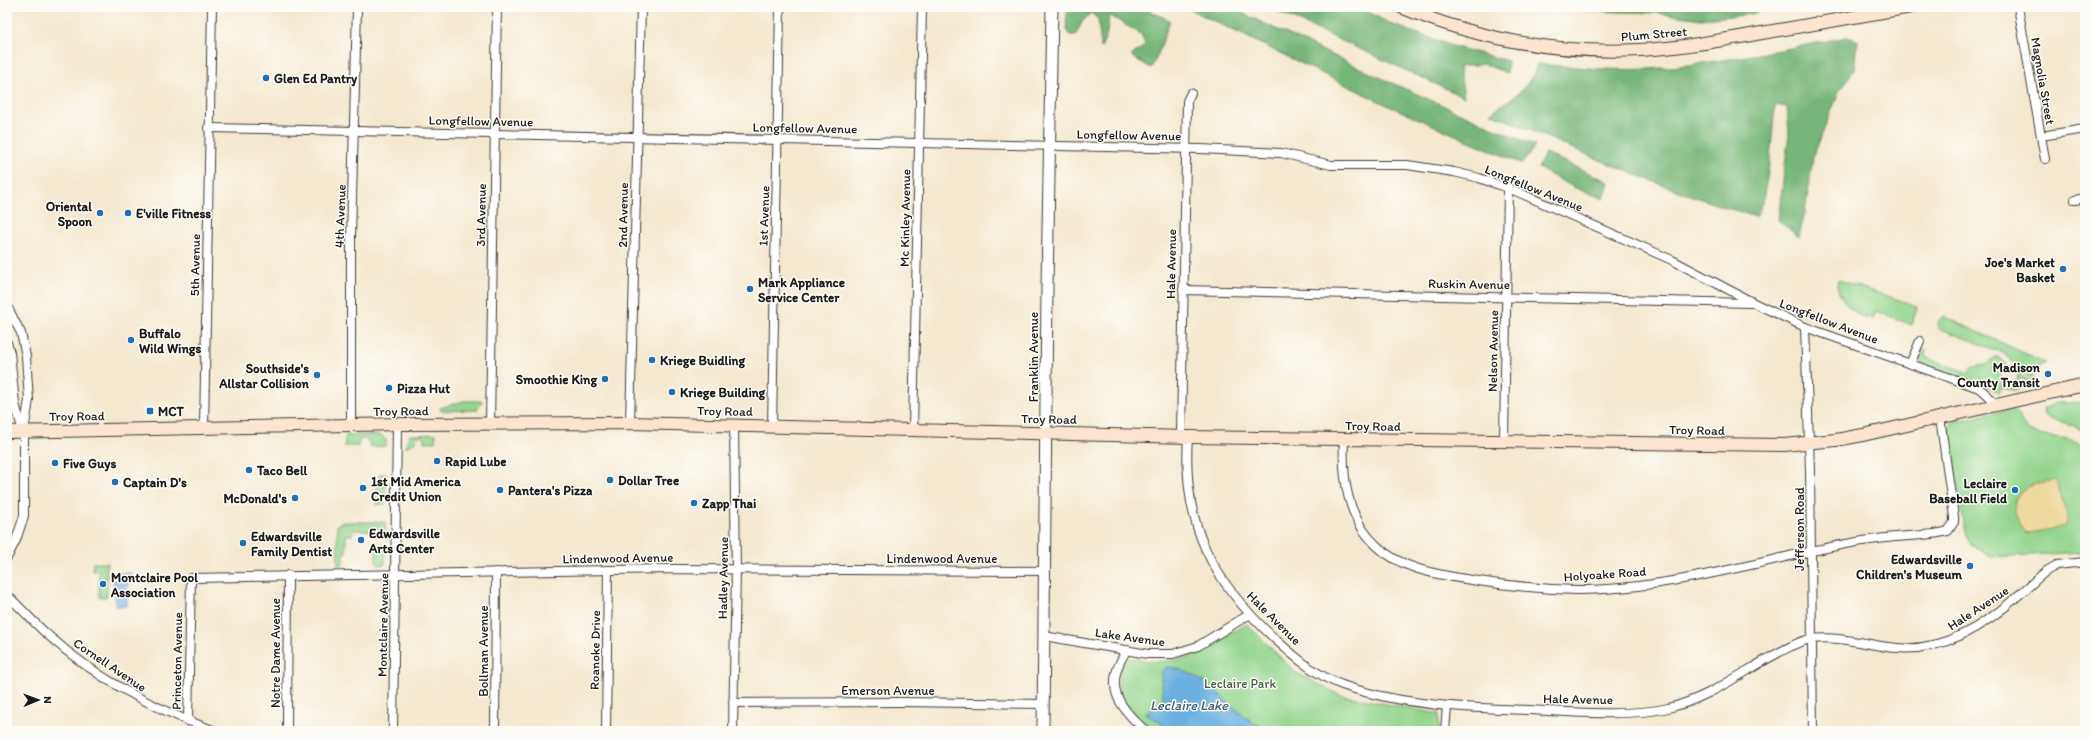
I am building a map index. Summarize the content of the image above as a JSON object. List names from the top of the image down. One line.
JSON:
{"streets":{"main road":["Plum Street","Troy Road"],"street":["Magnolia Street","Longfellow Avenue","3rd Avenue","2nd Avenue","4th Avenue","1st Avenue","Mc Kinley Avenue","Hale Avenue","5th Avenue","Ruskin Avenue","Nelson Avenue","Franklin Avenue","Jefferson Road","Lindenwood Avenue","Holyoake Road","Hadley Avenue","Montclaire Avenue","Lake Avenue","Roanoke Drive","Bollman Avenue","Notre Dame Avenue","Princeton Avenue","Cornell Avenue","Emerson Avenue"]},"crossings":[["Longfellow Avenue","3rd Avenue"],["Longfellow Avenue","2nd Avenue"],["Longfellow Avenue","4th Avenue"],["Longfellow Avenue","1st Avenue"],["Longfellow Avenue","Mc Kinley Avenue"],["Longfellow Avenue","Hale Avenue"],["Longfellow Avenue","5th Avenue"],["Longfellow Avenue","Ruskin Avenue"],["Longfellow Avenue","Nelson Avenue"],["Longfellow Avenue","Franklin Avenue"],["Longfellow Avenue","Troy Road"],["Longfellow Avenue","Jefferson Road"],["3rd Avenue","Troy Road"],["2nd Avenue","Troy Road"],["4th Avenue","Troy Road"],["1st Avenue","Troy Road"],["Mc Kinley Avenue","Troy Road"],["Hale Avenue","Ruskin Avenue"],["Hale Avenue","Troy Road"],["Hale Avenue","Jefferson Road"],["Hale Avenue","Lake Avenue"],["5th Avenue","Troy Road"],["Ruskin Avenue","Nelson Avenue"],["Nelson Avenue","Troy Road"],["Franklin Avenue","Troy Road"],["Franklin Avenue","Lindenwood Avenue"],["Franklin Avenue","Lake Avenue"],["Franklin Avenue","Emerson Avenue"],["Troy Road","Jefferson Road"],["Troy Road","Holyoake Road"],["Troy Road","Hadley Avenue"],["Troy Road","Montclaire Avenue"],["Jefferson Road","Holyoake Road"],["Lindenwood Avenue","Hadley Avenue"],["Lindenwood Avenue","Montclaire Avenue"],["Lindenwood Avenue","Roanoke Drive"],["Lindenwood Avenue","Bollman Avenue"],["Lindenwood Avenue","Notre Dame Avenue"],["Lindenwood Avenue","Princeton Avenue"],["Hadley Avenue","Emerson Avenue"],["Princeton Avenue","Cornell Avenue"]],"water":["Leclaire Lake"],"parks":["Leclaire Park"],"places":{"other":["Glen Ed Pantry","Oriental Spoon","E'ville Fitness","Joe's Market Basket","Mark Appliance Service Center","Buffalo Wild Wings","Kriege Buidling","Madison County Transit","Southside's Allstar Collision","Smoothie King","Pizza Hut","Kriege Building","Rapid Lube","Five Guys","Taco Bell","Dollar Tree","Captain D's","1st Mid America Credit Union","Pantera's Pizza","Leclaire Baseball Field","McDonald's","Zapp Thai","Edwardsville Arts Center","Edwardsville Family Dentist","Edwardsville Children's Museum","Montclaire Pool Association"],"transit":["MCT"]},"north":"right"}
